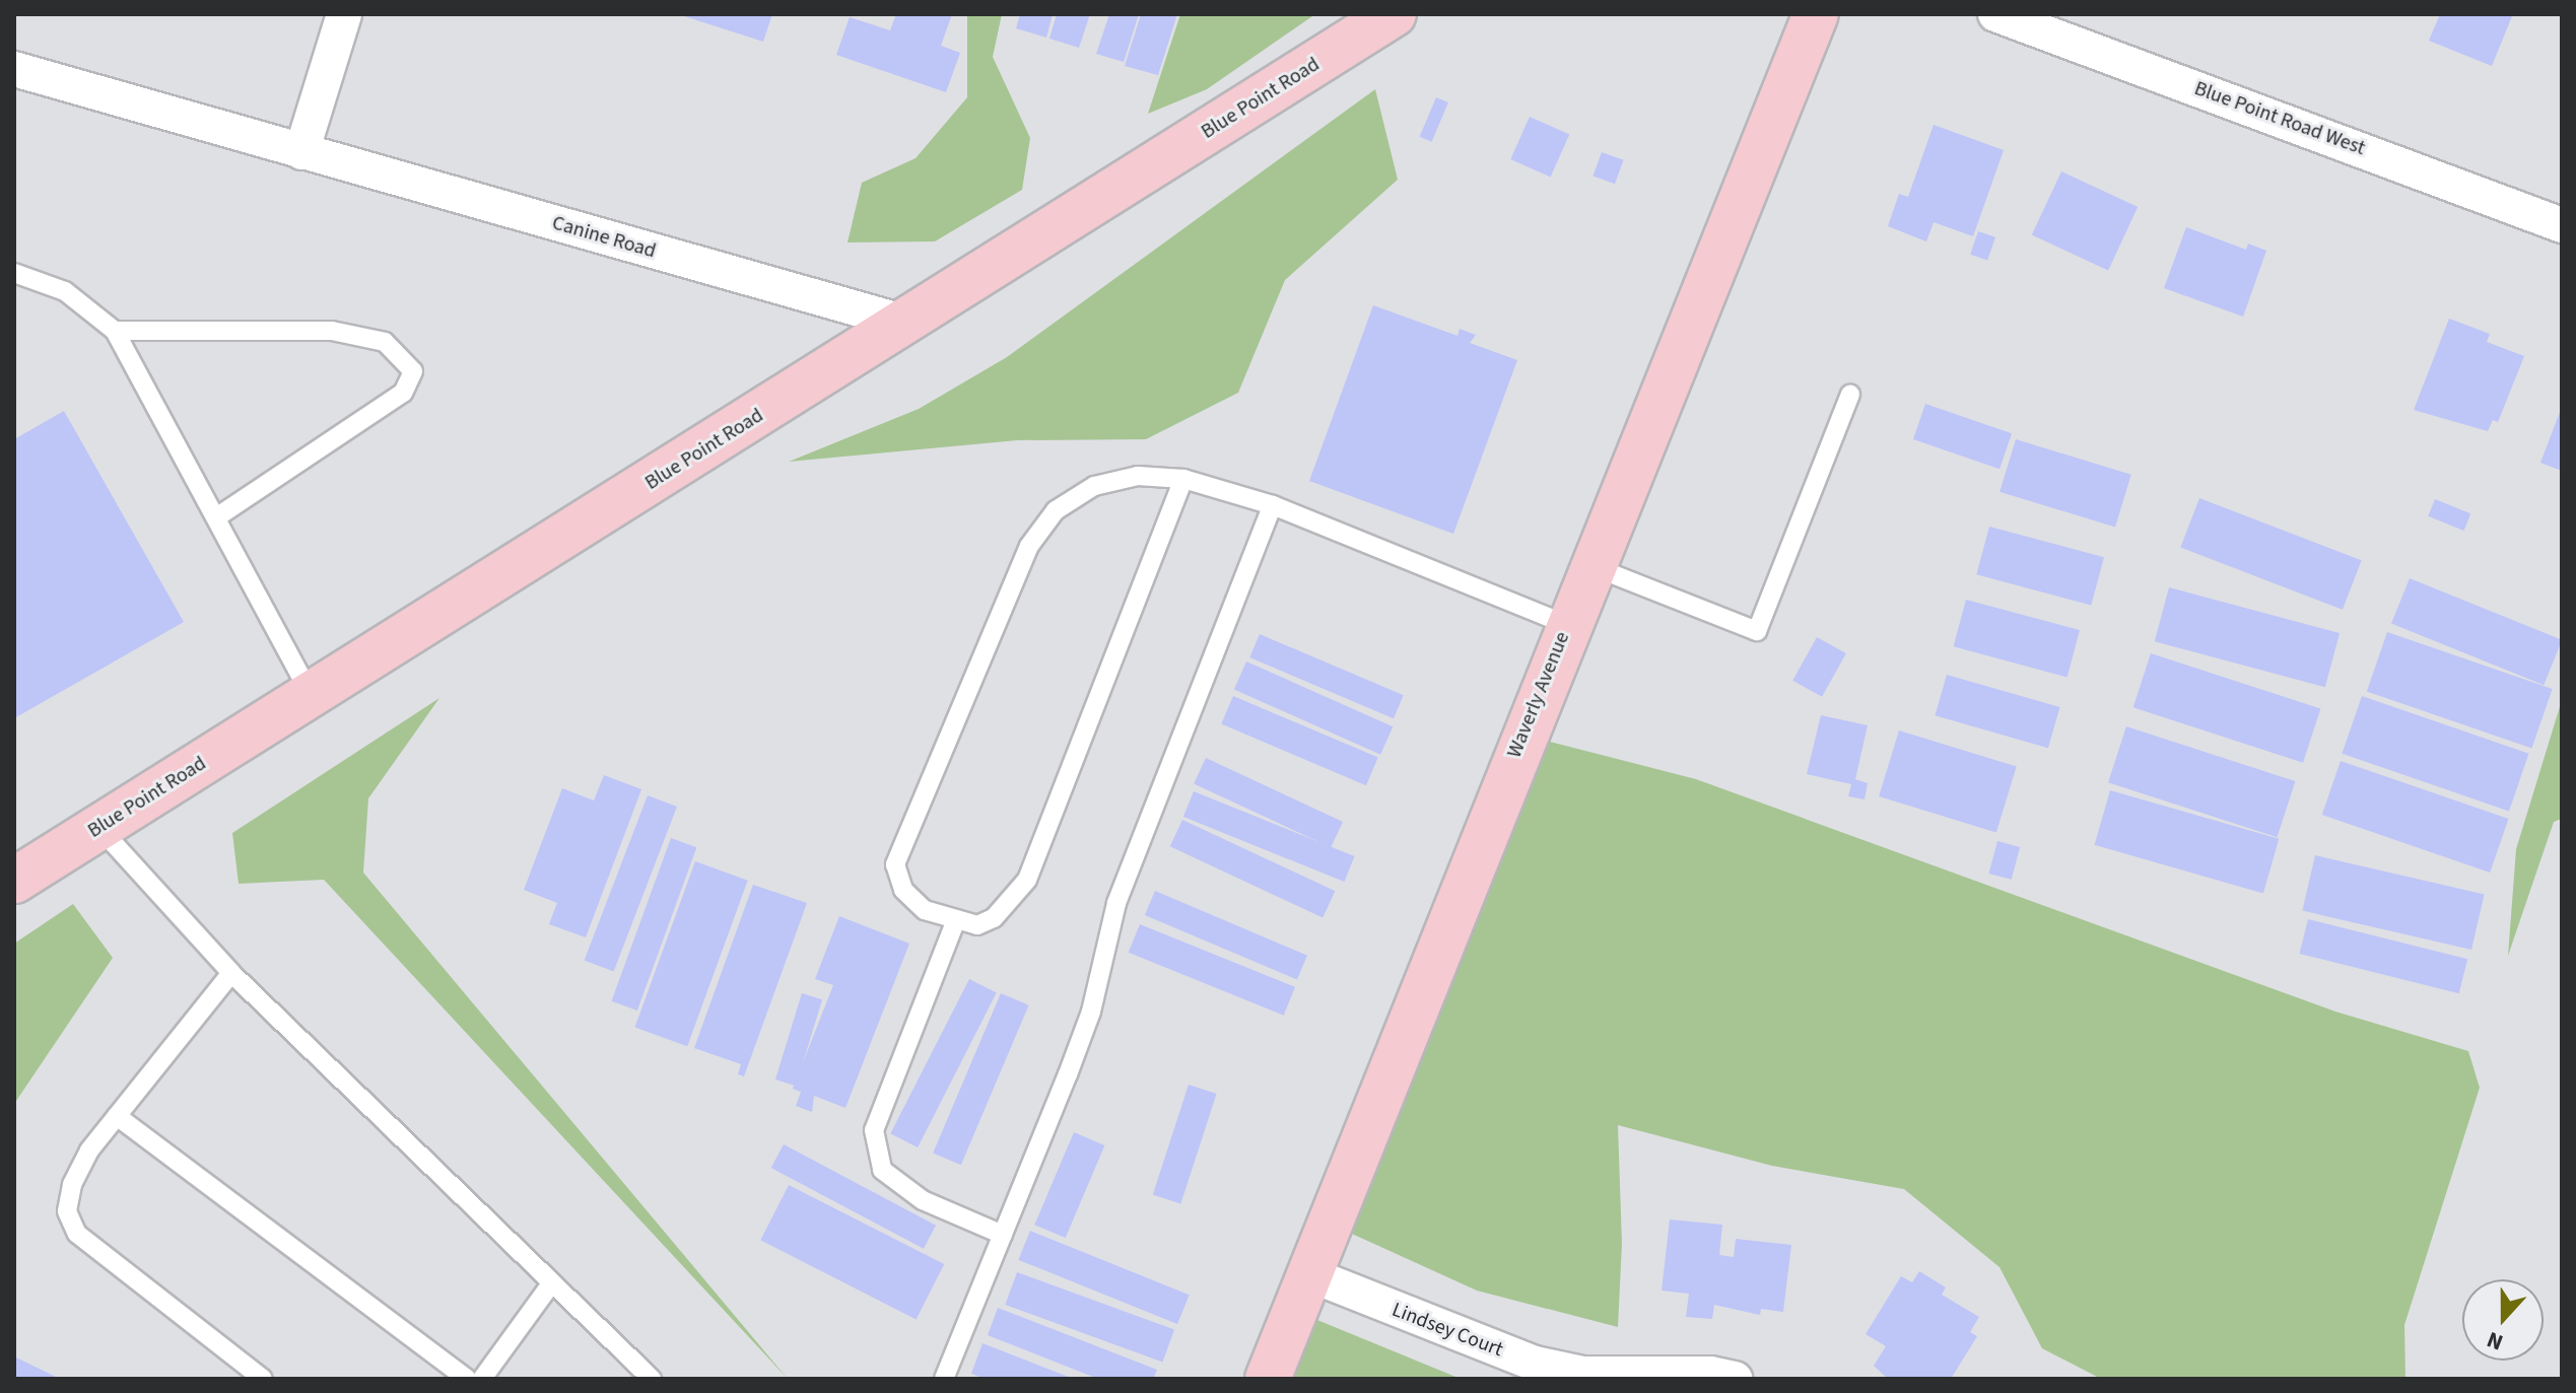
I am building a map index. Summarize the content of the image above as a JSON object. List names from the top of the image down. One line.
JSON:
{"streets":{"street":["Blue Point Road","Blue Point Road West","Canine Road","Waverly Avenue","Lindsey Court"]},"crossings":[["Blue Point Road","Canine Road"],["Waverly Avenue","Lindsey Court"]],"north":"bottom"}
